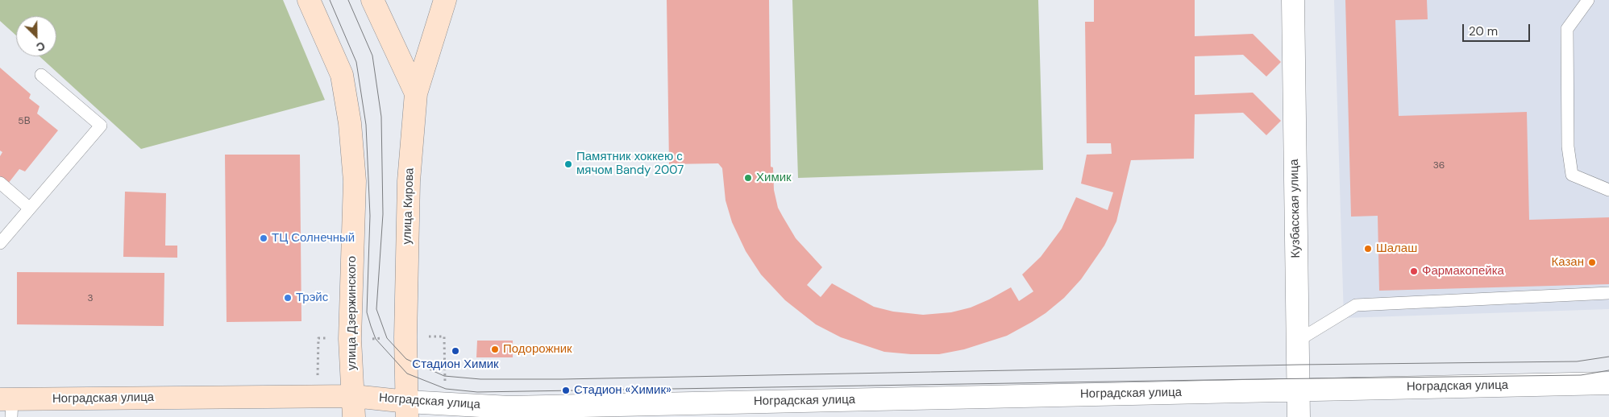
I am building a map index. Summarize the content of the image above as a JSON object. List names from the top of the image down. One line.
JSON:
{"streets":{"street":["улица Кирова","Кузбасская улица","улица Дзержинского","Ноградская улица"]},"crossings":[["улица Кирова","Ноградская улица"],["Кузбасская улица","Ноградская улица"],["улица Дзержинского","Ноградская улица"]],"places":["Памятник хоккею с мячом Bandy 2007","Химик","ТЦ Солнечный","Шалаш","Казан","Фармакопейка","Трэйс","Подорожник","Стадион Химик","Стадион «Химик»"],"house_numbers":["5В","36","3"],"scale_bar":"20 m","north":"bottom right"}
